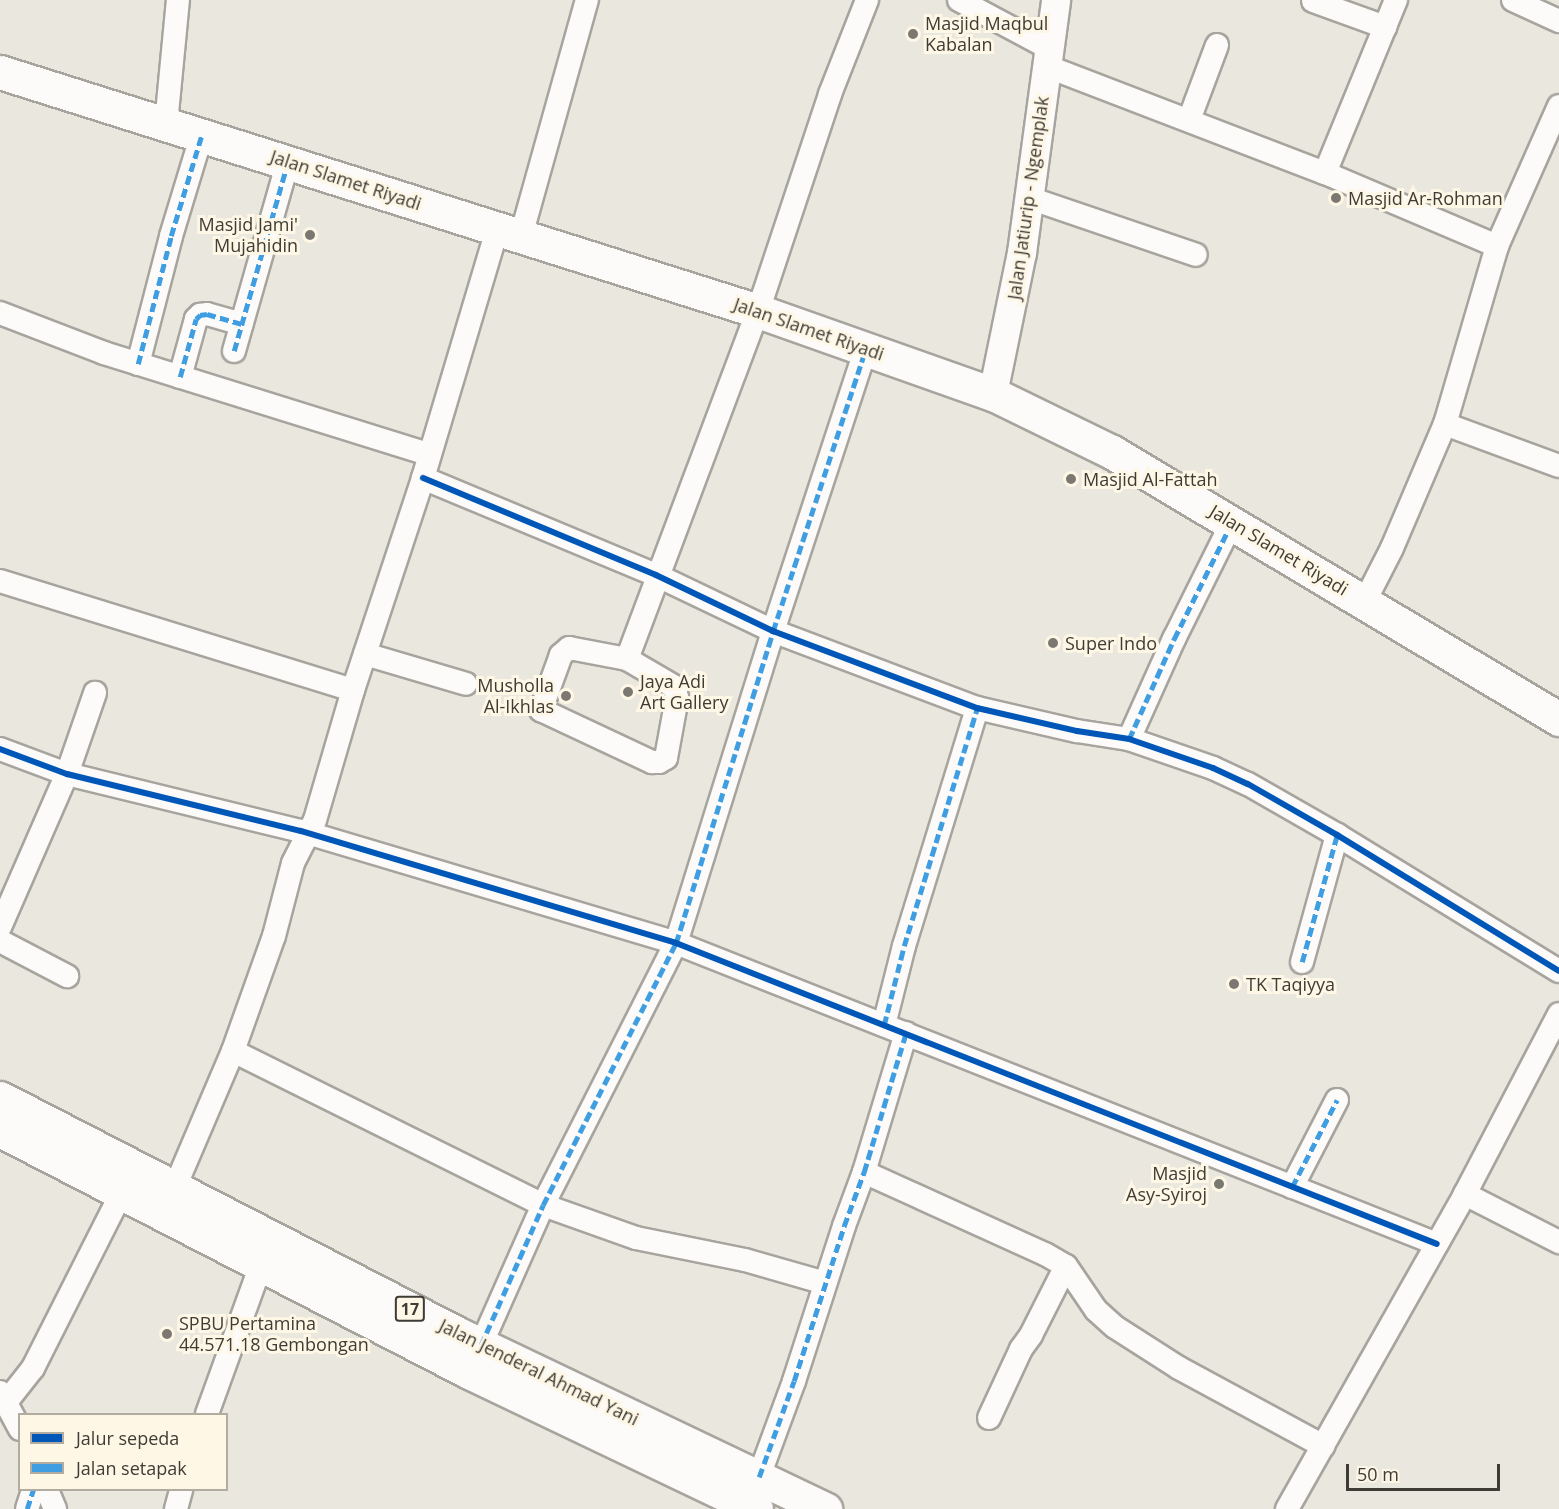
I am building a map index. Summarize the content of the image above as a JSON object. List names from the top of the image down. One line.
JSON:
{"streets":{"main road":["Jalan Slamet Riyadi","17","Jalan Jenderal Ahmad Yani"],"street":["Jalan Jatiurip - Ngemplak"]},"crossings":[["Jalan Slamet Riyadi","Jalan Jatiurip - Ngemplak"]],"places":["Masjid Maqbul Kabalan","Masjid Ar-Rohman","Masjid Jami' Mujahidin","Masjid Al-Fattah","Super Indo","Jaya Adi Art Gallery","Musholla Al-Ikhlas","TK Taqiyya","Masjid Asy-Syiroj","SPBU Pertamina 44.571.18 Gembongan"],"legend":["Jalur sepeda","Jalan setapak"],"scale_bar":"50 m"}
